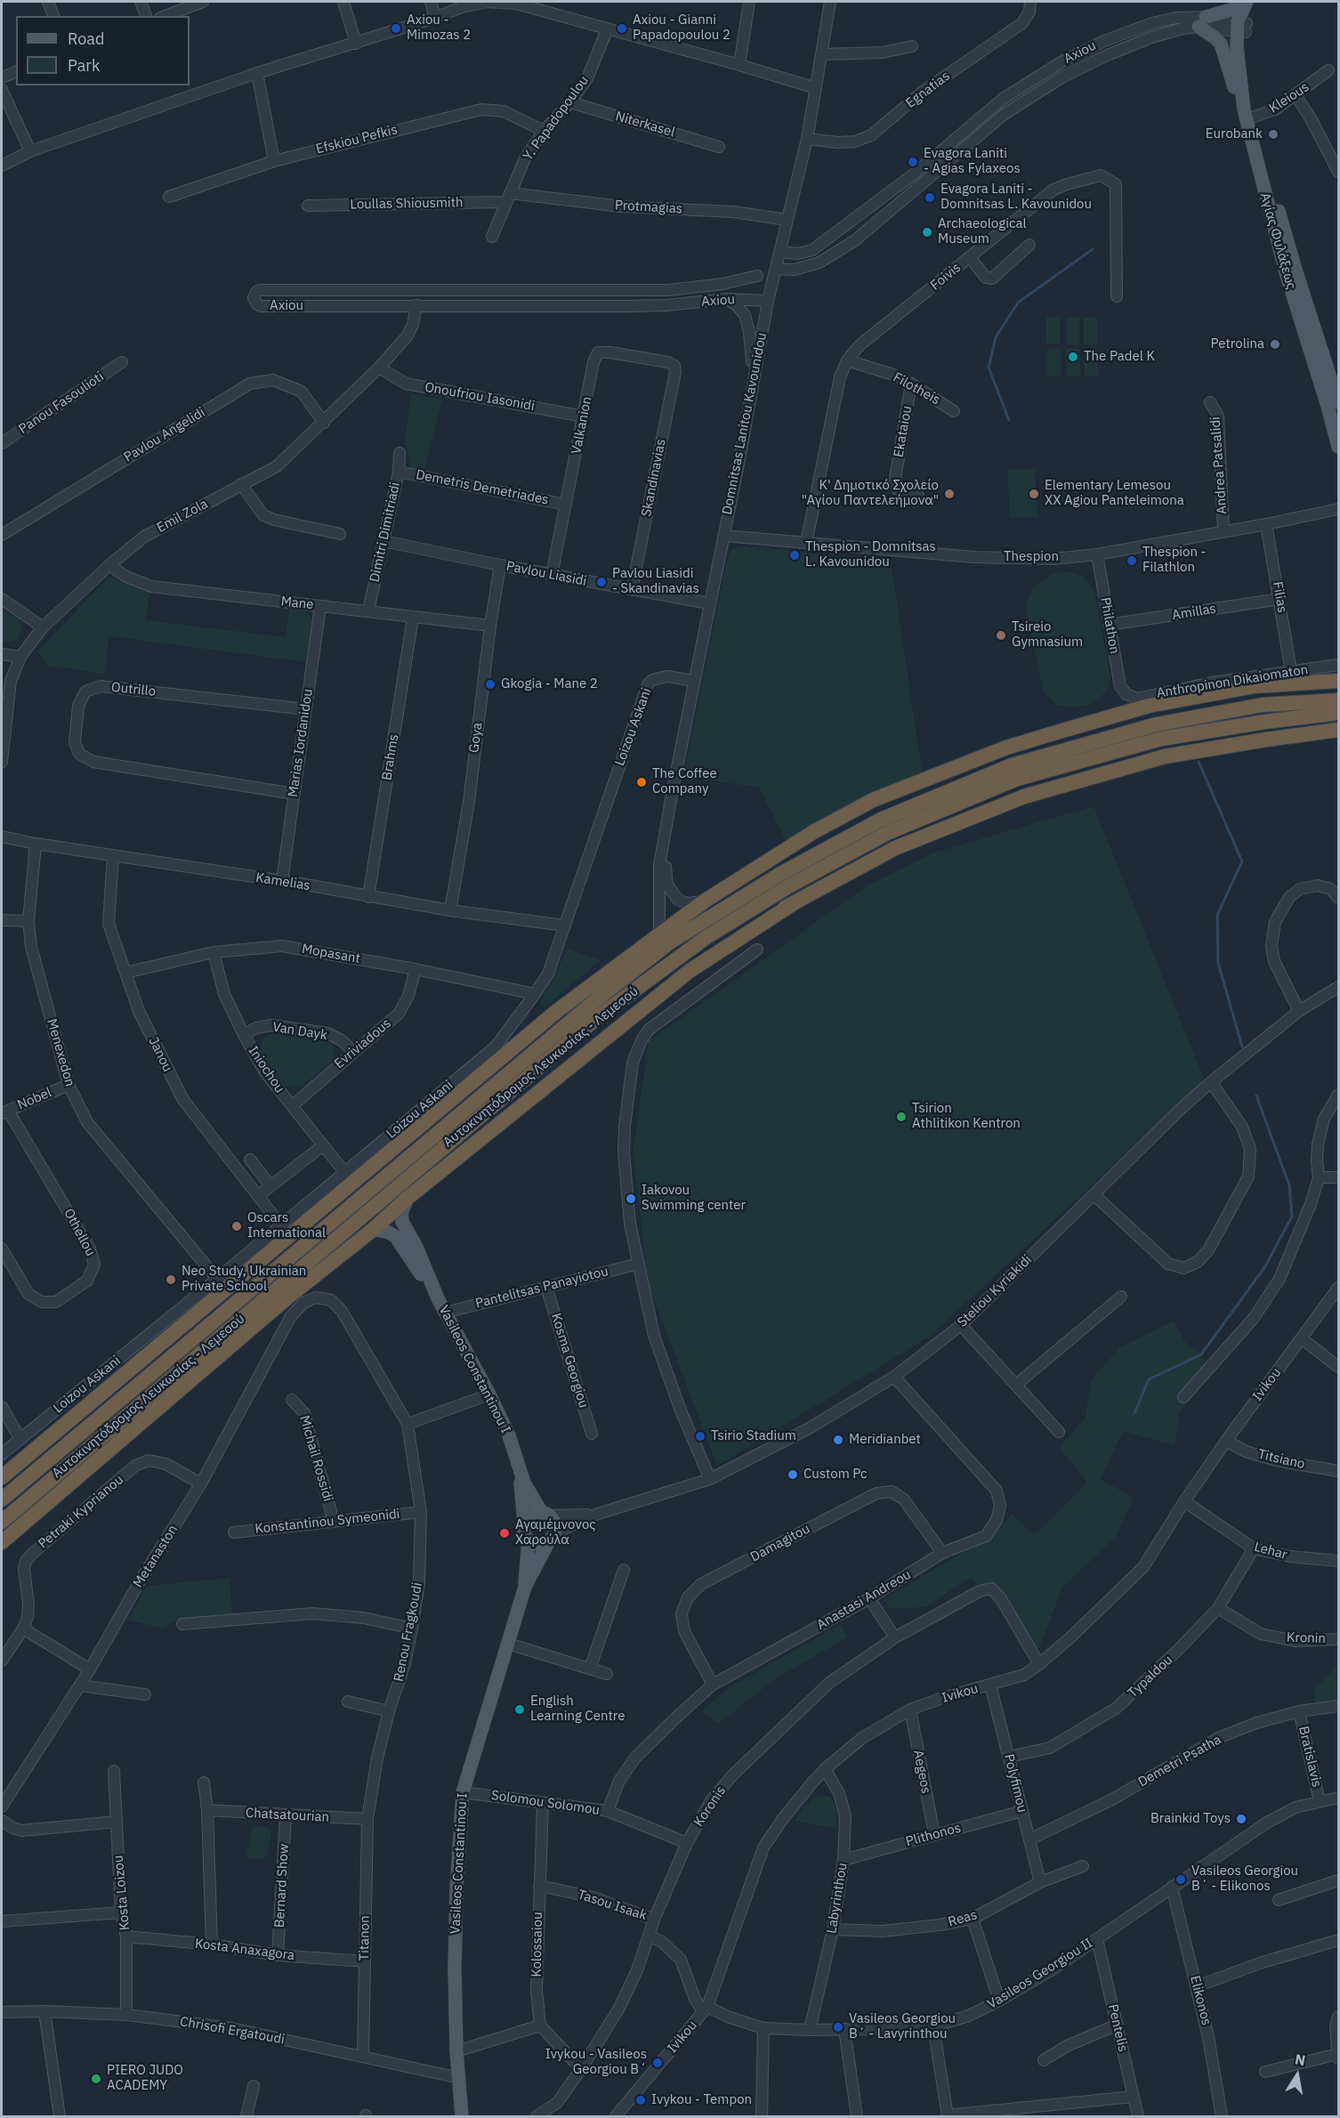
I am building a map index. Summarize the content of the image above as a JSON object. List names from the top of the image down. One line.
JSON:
{"streets":{"highway":["Αυτοκινητόδρομος Λευκωσίας - Λεμεσού"],"main road":["Αγίας Φυλάξεως","Vasileos Constantinou I"],"street":["Axiou","Egnatias","Kleious","Y. Papadopoulou","Niterkasel","Efskiou Pefkis","Loullas Shiousmith","Protmagias","Foivis","Filotheis","Onoufriou Iasonidi","Panou Fasoulioti","Domnitsas Lanitou Kavounidou","Valkanion","Ekataiou","Pavlou Angelidi","Andrea Patsalidi","Skandinavias","Demetris Demetriades","Emil Zola","Dimitri Dimitriadi","Thespion","Pavlou Liasidi","Filias","Mane","Amillas","Philathon","Anthropinon Dikaiomaton","Outrillo","Loizou Askani","Goya","Marias Iordanidou","Brahms","Kamelias","Mopasant","Van Dayk","Evriviadous","Menexedon","Janou","Iniochou","Nobel","Othellou","Pantelitsas Panayiotou","Steliou Kyriakidi","Kosma Georgiou","Ivikou","Michail Rossidi","Titsiano","Petraki Kyprianou","Konstantinou Symeonidi","Damagitou","Lehar","Metanaston","Anastasi Andreou","Renou Fragkoudi","Kronin","Typaldou","Bratislavis","Demetri Psatha","Aegeos","Polyfimou","Solomou Solomou","Koronis","Chatsatourian","Plithonos","Bernard Show","Kosta Loizou","Labyrinthou","Tasou Isaak","Reas","Titanon","Kolossaiou","Kosta Anaxagora","Vasileos Georgiou II","Elikonos","Pentelis","Chrisofi Ergatoudi"]},"crossings":[["Axiou","Αγίας Φυλάξεως"],["Axiou","Domnitsas Lanitou Kavounidou"],["Axiou","Emil Zola"],["Egnatias","Domnitsas Lanitou Kavounidou"],["Kleious","Αγίας Φυλάξεως"],["Y. Papadopoulou","Niterkasel"],["Y. Papadopoulou","Efskiou Pefkis"],["Y. Papadopoulou","Loullas Shiousmith"],["Y. Papadopoulou","Protmagias"],["Loullas Shiousmith","Protmagias"],["Protmagias","Domnitsas Lanitou Kavounidou"],["Foivis","Filotheis"],["Foivis","Thespion"],["Filotheis","Ekataiou"],["Onoufriou Iasonidi","Valkanion"],["Onoufriou Iasonidi","Emil Zola"],["Domnitsas Lanitou Kavounidou","Thespion"],["Domnitsas Lanitou Kavounidou","Pavlou Liasidi"],["Domnitsas Lanitou Kavounidou","Loizou Askani"],["Domnitsas Lanitou Kavounidou","Αυτοκινητόδρομος Λευκωσίας - Λεμεσού"],["Valkanion","Skandinavias"],["Valkanion","Demetris Demetriades"],["Valkanion","Pavlou Liasidi"],["Pavlou Angelidi","Emil Zola"],["Andrea Patsalidi","Thespion"],["Skandinavias","Pavlou Liasidi"],["Demetris Demetriades","Dimitri Dimitriadi"],["Emil Zola","Mane"],["Dimitri Dimitriadi","Pavlou Liasidi"],["Dimitri Dimitriadi","Mane"],["Thespion","Filias"],["Thespion","Philathon"],["Pavlou Liasidi","Goya"],["Filias","Amillas"],["Filias","Anthropinon Dikaiomaton"],["Mane","Goya"],["Mane","Marias Iordanidou"],["Mane","Brahms"],["Amillas","Philathon"],["Philathon","Anthropinon Dikaiomaton"],["Outrillo","Marias Iordanidou"],["Loizou Askani","Kamelias"],["Loizou Askani","Mopasant"],["Loizou Askani","Menexedon"],["Loizou Askani","Janou"],["Loizou Askani","Iniochou"],["Goya","Kamelias"],["Marias Iordanidou","Kamelias"],["Brahms","Kamelias"],["Kamelias","Menexedon"],["Kamelias","Janou"],["Mopasant","Evriviadous"],["Mopasant","Janou"],["Mopasant","Iniochou"],["Van Dayk","Evriviadous"],["Van Dayk","Iniochou"],["Evriviadous","Iniochou"],["Menexedon","Nobel"],["Nobel","Othellou"],["Pantelitsas Panayiotou","Kosma Georgiou"],["Pantelitsas Panayiotou","Vasileos Constantinou I"],["Steliou Kyriakidi","Vasileos Constantinou I"],["Steliou Kyriakidi","Anastasi Andreou"],["Vasileos Constantinou I","Solomou Solomou"],["Vasileos Constantinou I","Chrisofi Ergatoudi"],["Ivikou","Titsiano"],["Ivikou","Lehar"],["Ivikou","Aegeos"],["Ivikou","Polyfimou"],["Ivikou","Koronis"],["Ivikou","Labyrinthou"],["Ivikou","Vasileos Georgiou II"],["Michail Rossidi","Konstantinou Symeonidi"],["Petraki Kyprianou","Metanaston"],["Konstantinou Symeonidi","Renou Fragkoudi"],["Damagitou","Anastasi Andreou"],["Lehar","Typaldou"],["Metanaston","Renou Fragkoudi"],["Anastasi Andreou","Solomou Solomou"],["Renou Fragkoudi","Chatsatourian"],["Renou Fragkoudi","Titanon"],["Kronin","Typaldou"],["Typaldou","Polyfimou"],["Bratislavis","Demetri Psatha"],["Bratislavis","Vasileos Georgiou II"],["Demetri Psatha","Polyfimou"],["Aegeos","Plithonos"],["Polyfimou","Plithonos"],["Polyfimou","Reas"],["Solomou Solomou","Koronis"],["Solomou Solomou","Kolossaiou"],["Koronis","Tasou Isaak"],["Chatsatourian","Bernard Show"],["Chatsatourian","Titanon"],["Plithonos","Labyrinthou"],["Bernard Show","Kosta Anaxagora"],["Kosta Loizou","Kosta Anaxagora"],["Kosta Loizou","Chrisofi Ergatoudi"],["Labyrinthou","Reas"],["Labyrinthou","Vasileos Georgiou II"],["Tasou Isaak","Kolossaiou"],["Titanon","Kosta Anaxagora"],["Titanon","Chrisofi Ergatoudi"],["Vasileos Georgiou II","Elikonos"],["Vasileos Georgiou II","Pentelis"]],"places":["Axiou - Mimozas 2","Axiou - Gianni Papadopoulou 2","Eurobank","Evagora Laniti - Agias Fylaxeos","Evagora Laniti - Domnitsas L. Kavounidou","Archaeological Museum","Petrolina","The Padel K","Κ' Δημοτικό Σχολείο \"Αγίου Παντελεήμονα\"","Elementary Lemesou XX Agiou Panteleimona","Thespion - Domnitsas L. Kavounidou","Thespion - Filathlon","Pavlou Liasidi - Skandinavias","Tsireio Gymnasium","Gkogia - Mane 2","The Coffee Company","Tsirion Athlitikon Kentron","Iakovou Swimming center","Oscars International","Neo Study, Ukrainian Private School","Tsirio Stadium","Meridianbet","Custom Pc","Αγαμέμνονος Χαρούλα","English Learning Centre","Brainkid Toys","Vasileos Georgiou B´ - Elikonos","Vasileos Georgiou B´ - Lavyrinthou","Ivykou - Vasileos Georgiou B´","PIERO JUDO ACADEMY","Ivykou - Tempon"],"legend":["Road","Park"],"north":"top"}
